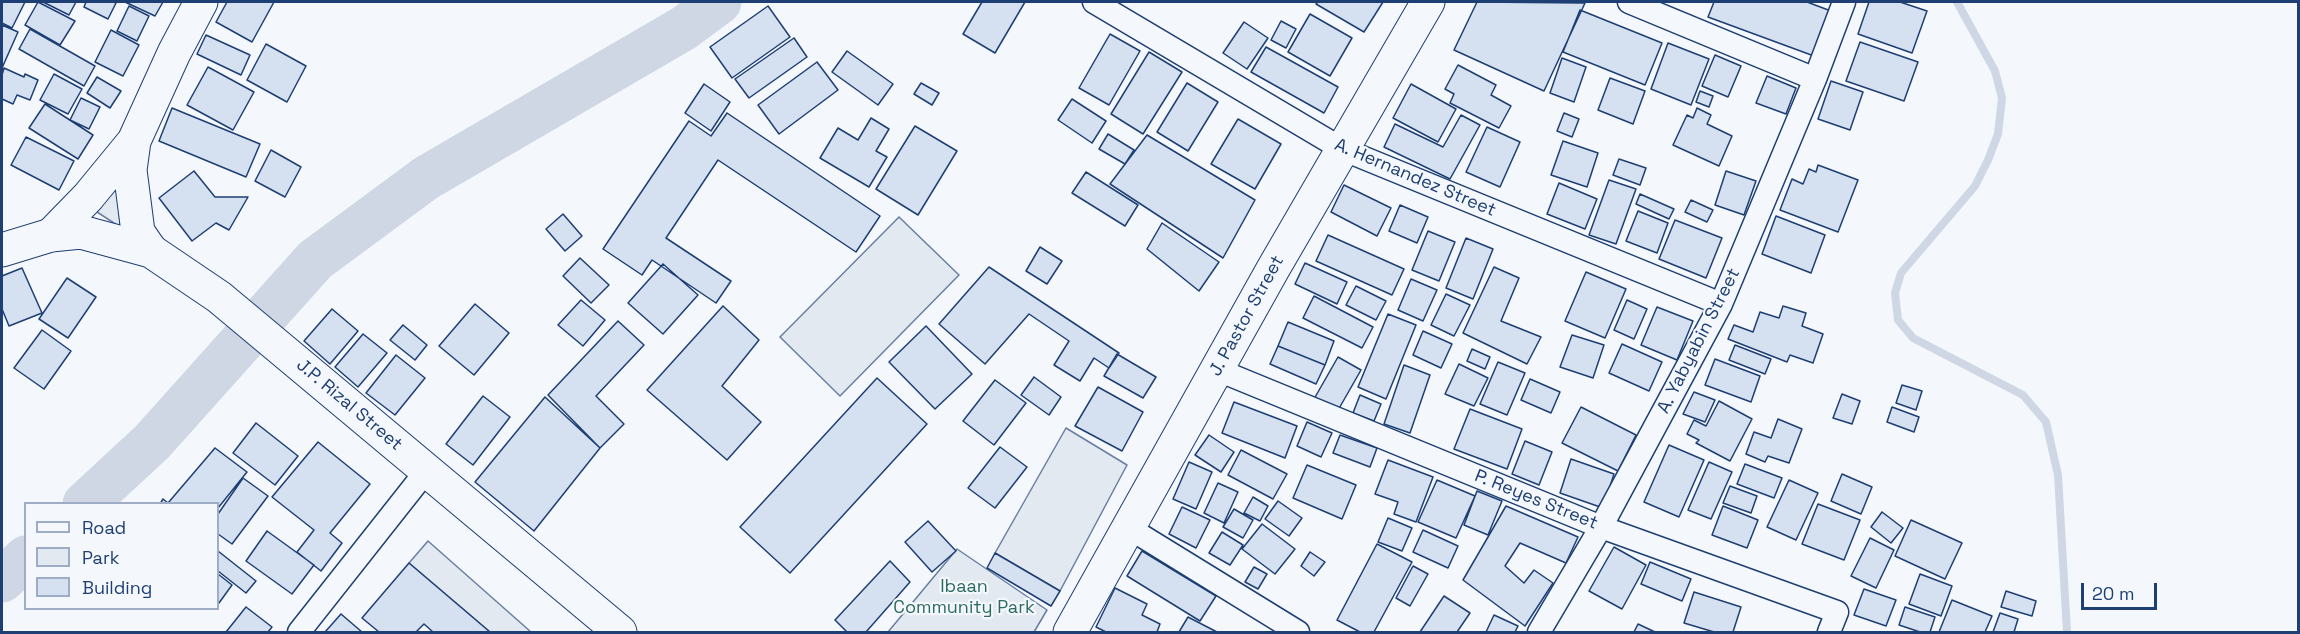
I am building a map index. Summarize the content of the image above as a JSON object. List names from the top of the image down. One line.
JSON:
{"streets":{"main road":["J. Pastor Street","J.P. Rizal Street"],"street":["A. Hernandez Street","A. Yabyabin Street","P. Reyes Street"]},"crossings":[["A. Hernandez Street","J. Pastor Street"],["A. Hernandez Street","A. Yabyabin Street"],["J. Pastor Street","P. Reyes Street"],["A. Yabyabin Street","P. Reyes Street"]],"parks":["Ibaan Community Park"],"legend":["Road","Park","Building"],"scale_bar":"20 m"}
